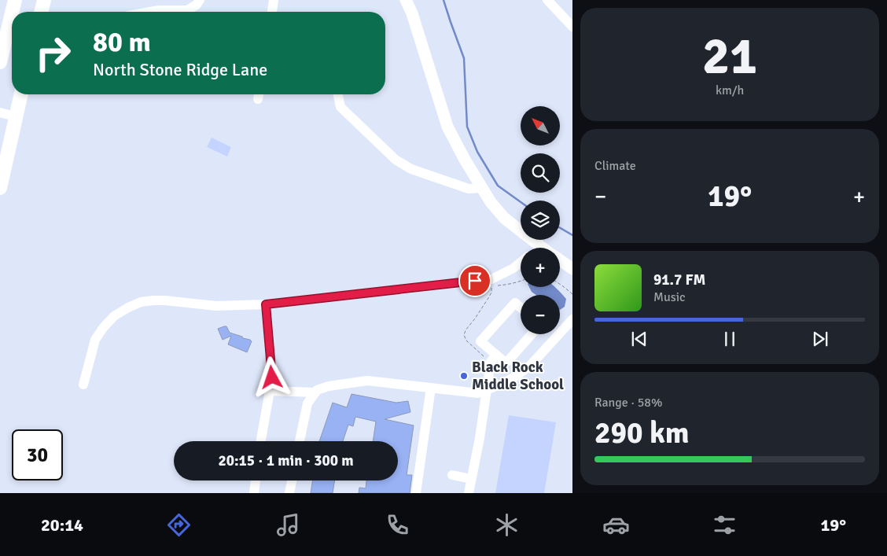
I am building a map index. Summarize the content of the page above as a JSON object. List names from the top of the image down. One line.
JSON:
{"places":["Black Rock Middle School"],"north":"top left","page":{"tile":[["21","km/h"],"Climate",["Range · 58%","290 km"]],"turn":["80 m","North Stone Ridge Lane"],"map_buttons":["+","−"],"heat":["−","19°","+"],"song":["91.7 FM","Music"],"limit":"30","trip":"20:15 · 1 min · 300 m","tabs":["20:14","19°"]}}
